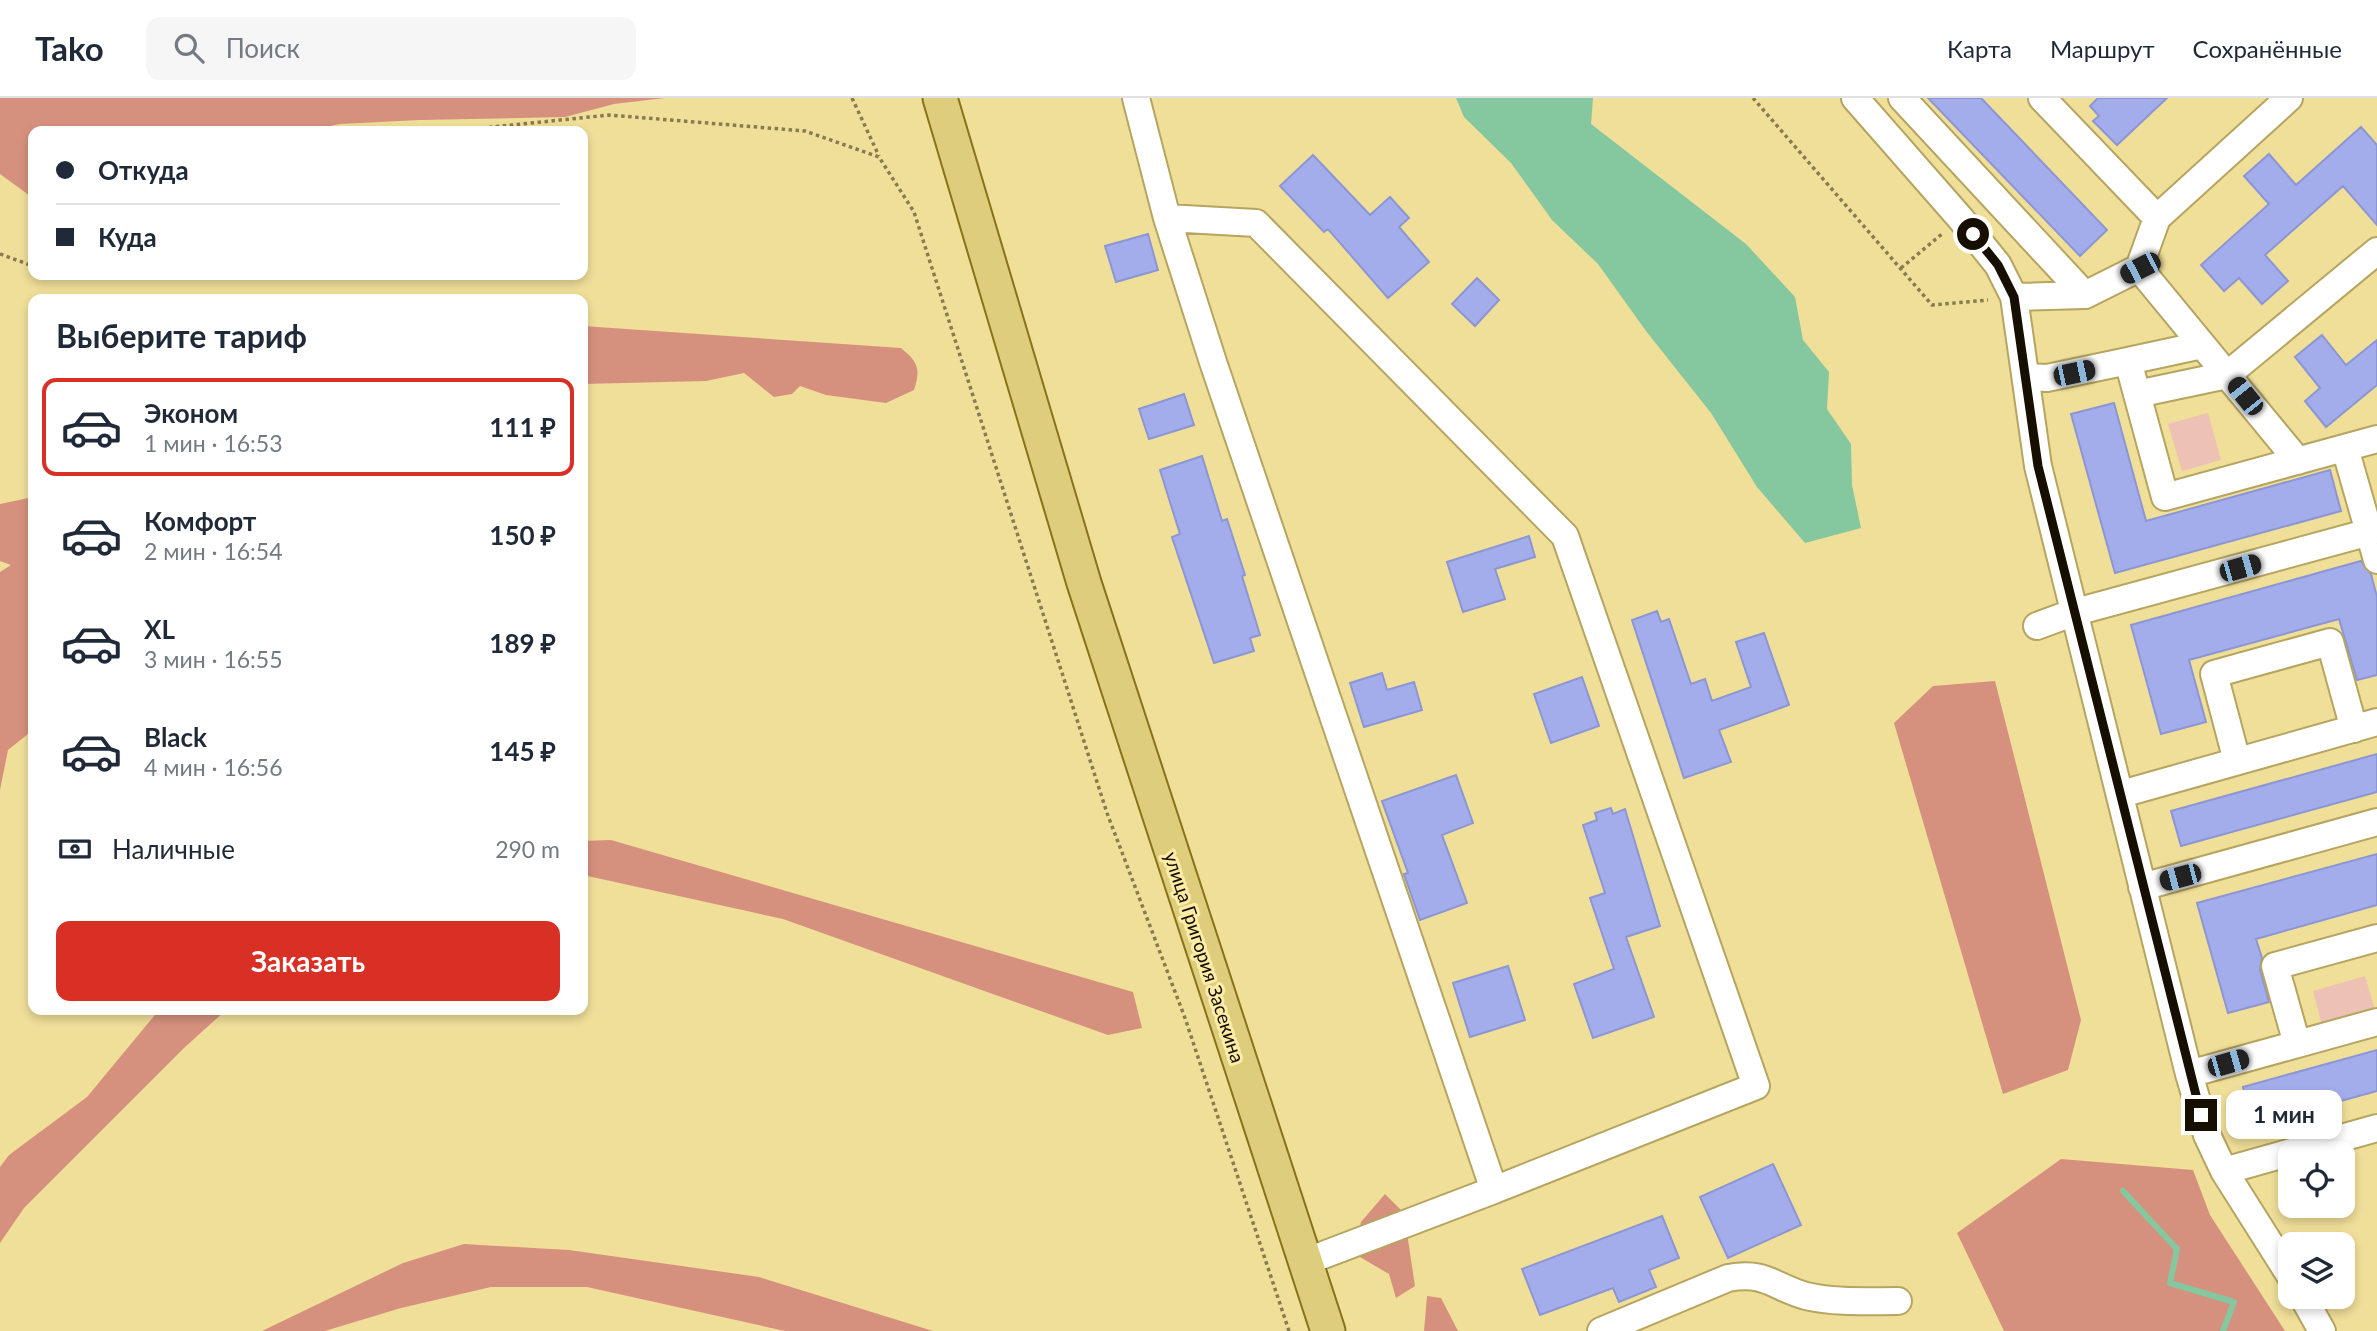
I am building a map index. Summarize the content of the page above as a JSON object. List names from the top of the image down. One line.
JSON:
{"streets":{"main road":["улица Григория Засекина"]},"page":{"header":"Tako","search":"Поиск","nav":["Карта","Маршрут","Сохранённые"],"banner":["Откуда","Куда"],"heading":"Выберите тариф","list":[{"name":"Эконом","note":"1 мин · 16:53","value":"111 ₽"},{"name":"Комфорт","note":"2 мин · 16:54","value":"150 ₽"},{"name":"XL","note":"3 мин · 16:55","value":"189 ₽"},{"name":"Black","note":"4 мин · 16:56","value":"145 ₽"}],"pay":["Наличные","290 m"],"buttons":"Заказать","bubble":"1 мин"}}
